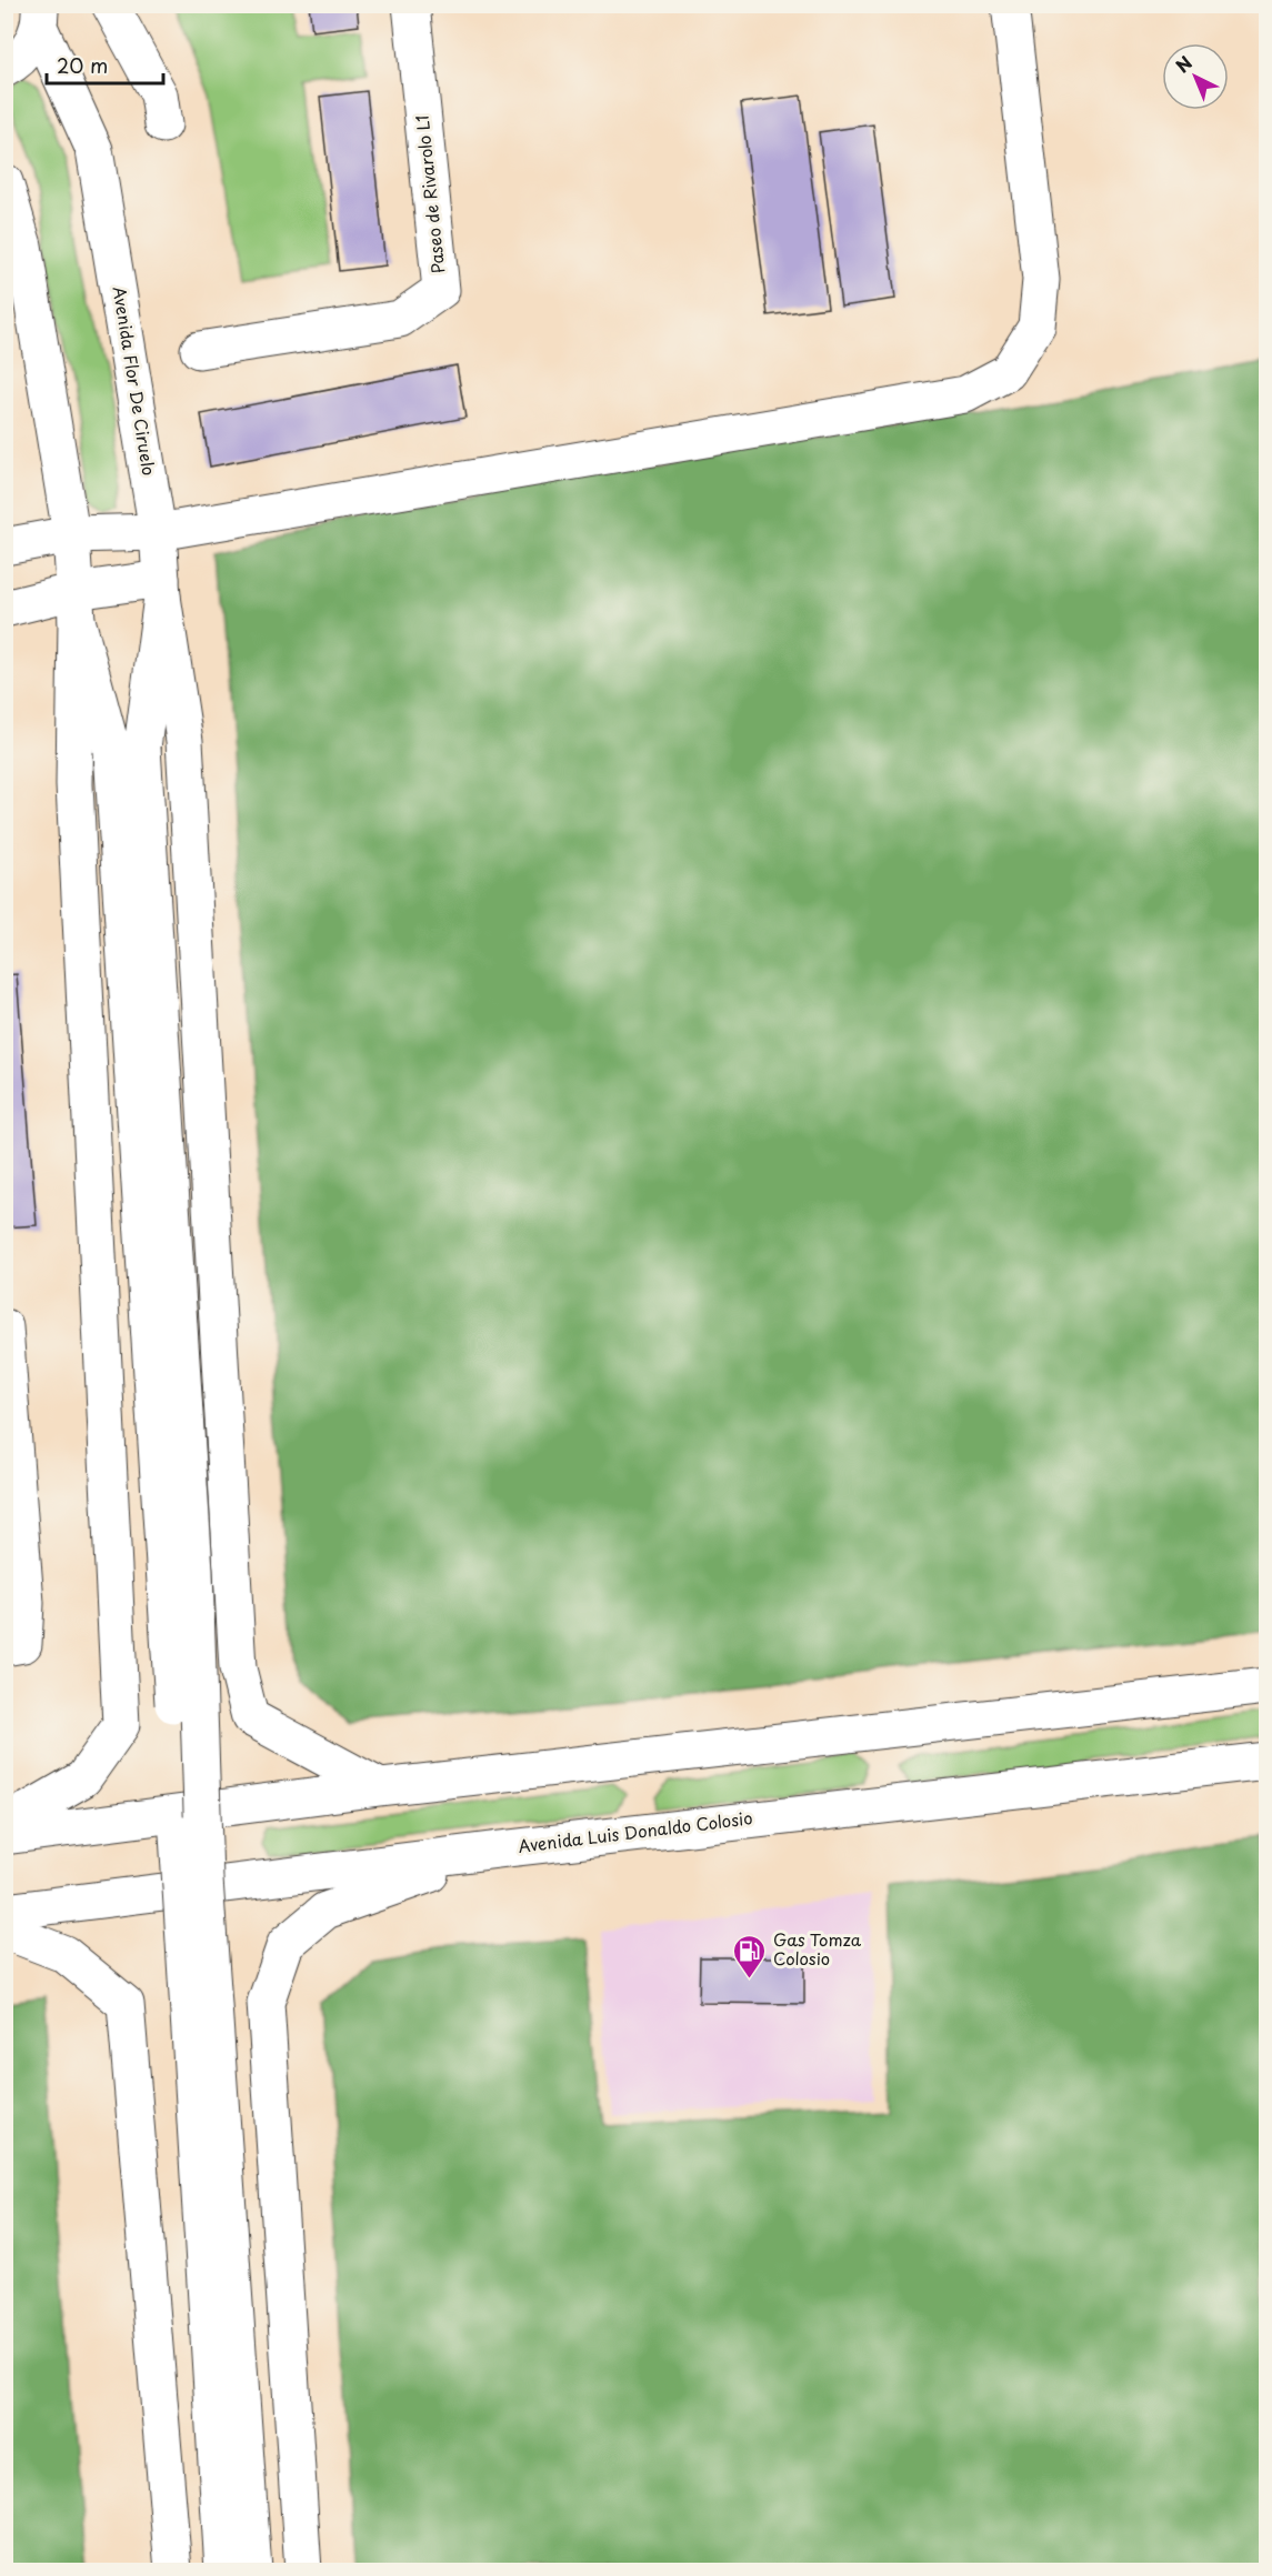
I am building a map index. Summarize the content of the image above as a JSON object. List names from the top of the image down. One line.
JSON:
{"streets":{"main road":["Paseo de Rivarolo L1","Avenida Flor De Ciruelo","Avenida Luis Donaldo Colosio"]},"places":{"fuel station":["Gas Tomza Colosio"]},"scale_bar":"20 m","north":"top left"}
